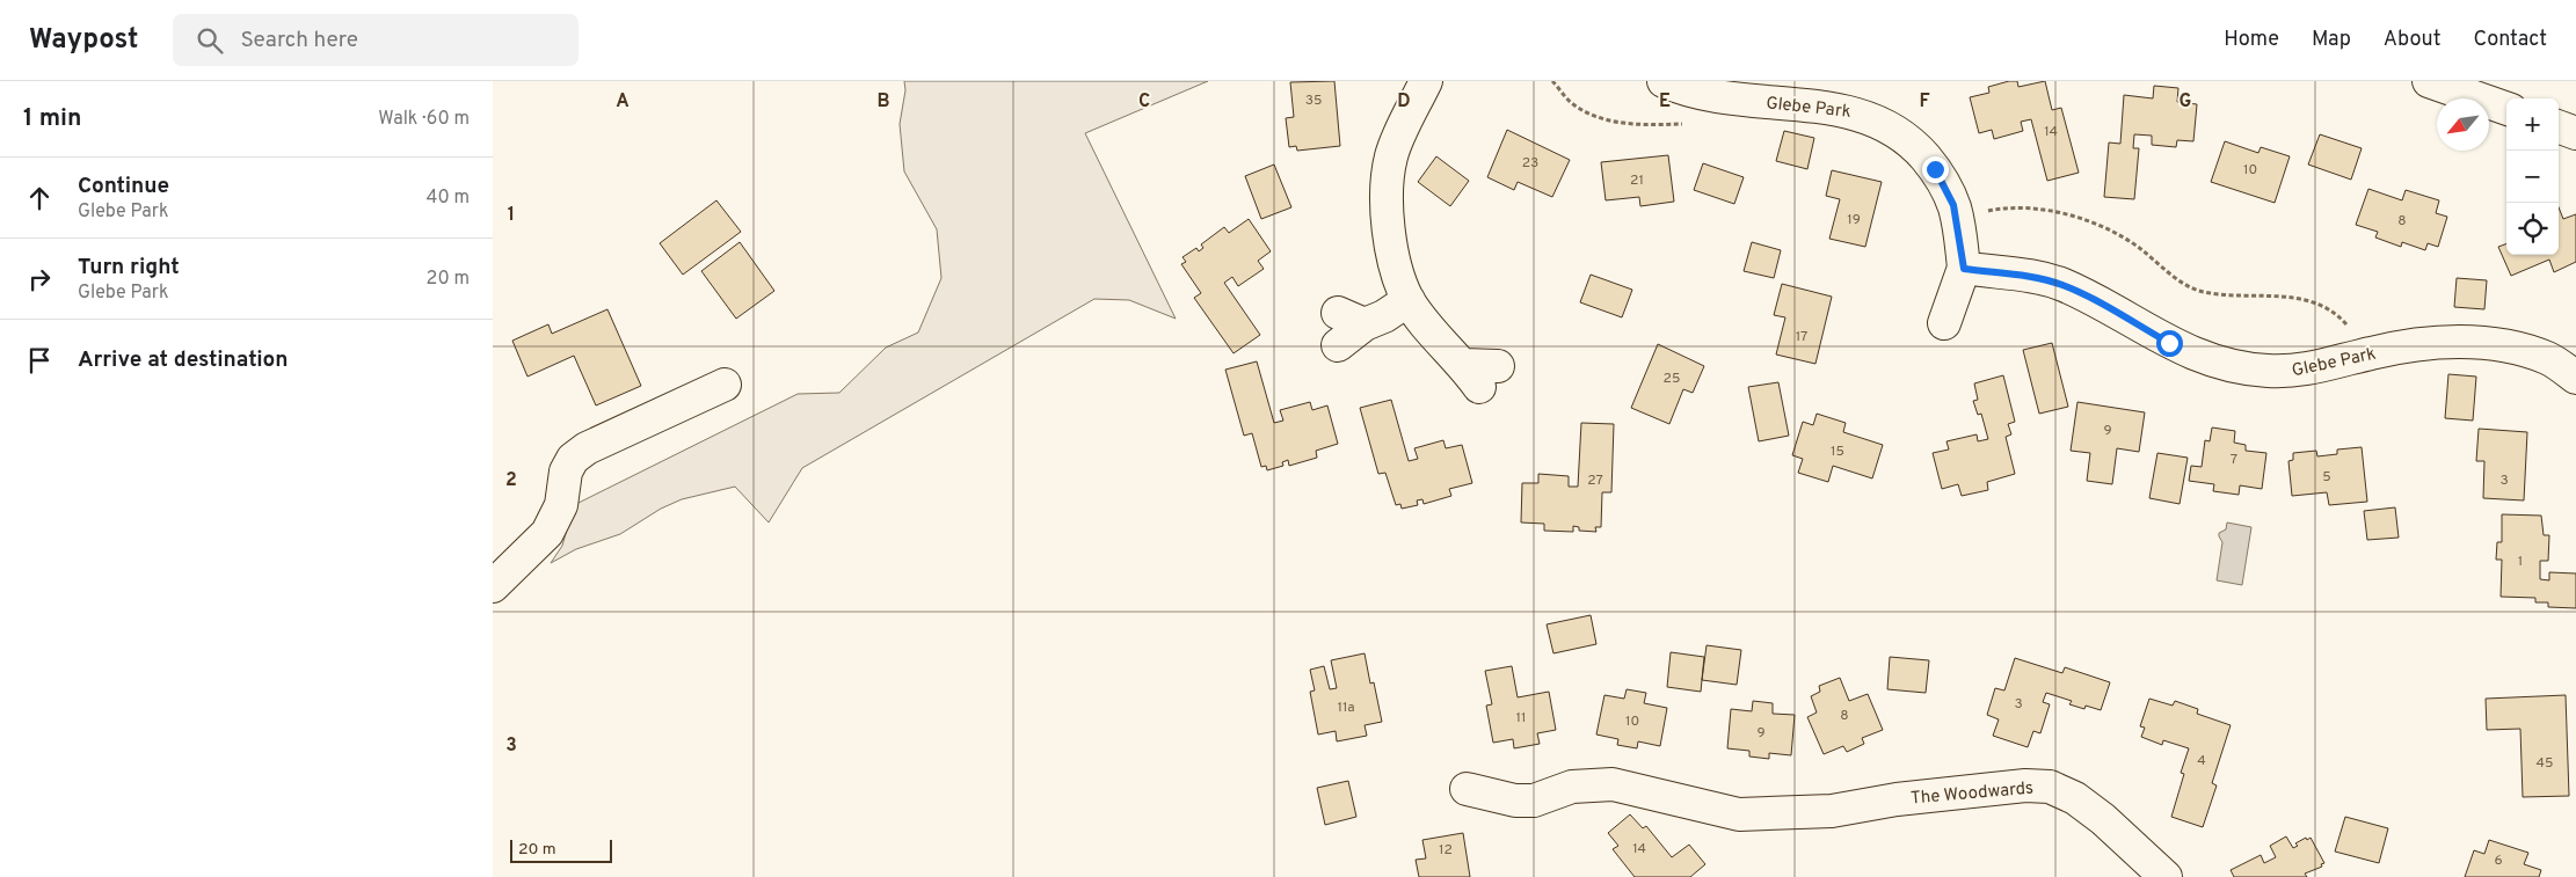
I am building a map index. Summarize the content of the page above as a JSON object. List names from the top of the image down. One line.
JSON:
{"streets":{"street":["Glebe Park","The Woodwards"]},"house_numbers":["35","14","23","10","21","19","8","17","25","9","15","7","5","27","3","1","3","11a","8","11","10","9","4","45","14","12","6"],"scale_bar":"20 m","north":"bottom left","page":{"header":"Waypost","search":"Search here","nav":["Home","Map","About","Contact"],"heading":["1 min","Walk · 60 m"],"map_buttons":["+","−"],"list":[["Continue","Glebe Park","40 m"],["Turn right","Glebe Park","20 m"],"Arrive at destination"],"scale":"20 m"},"grid":{"columns":["A","B","C","D","E","F","G"],"rows":["1","2","3"]}}
